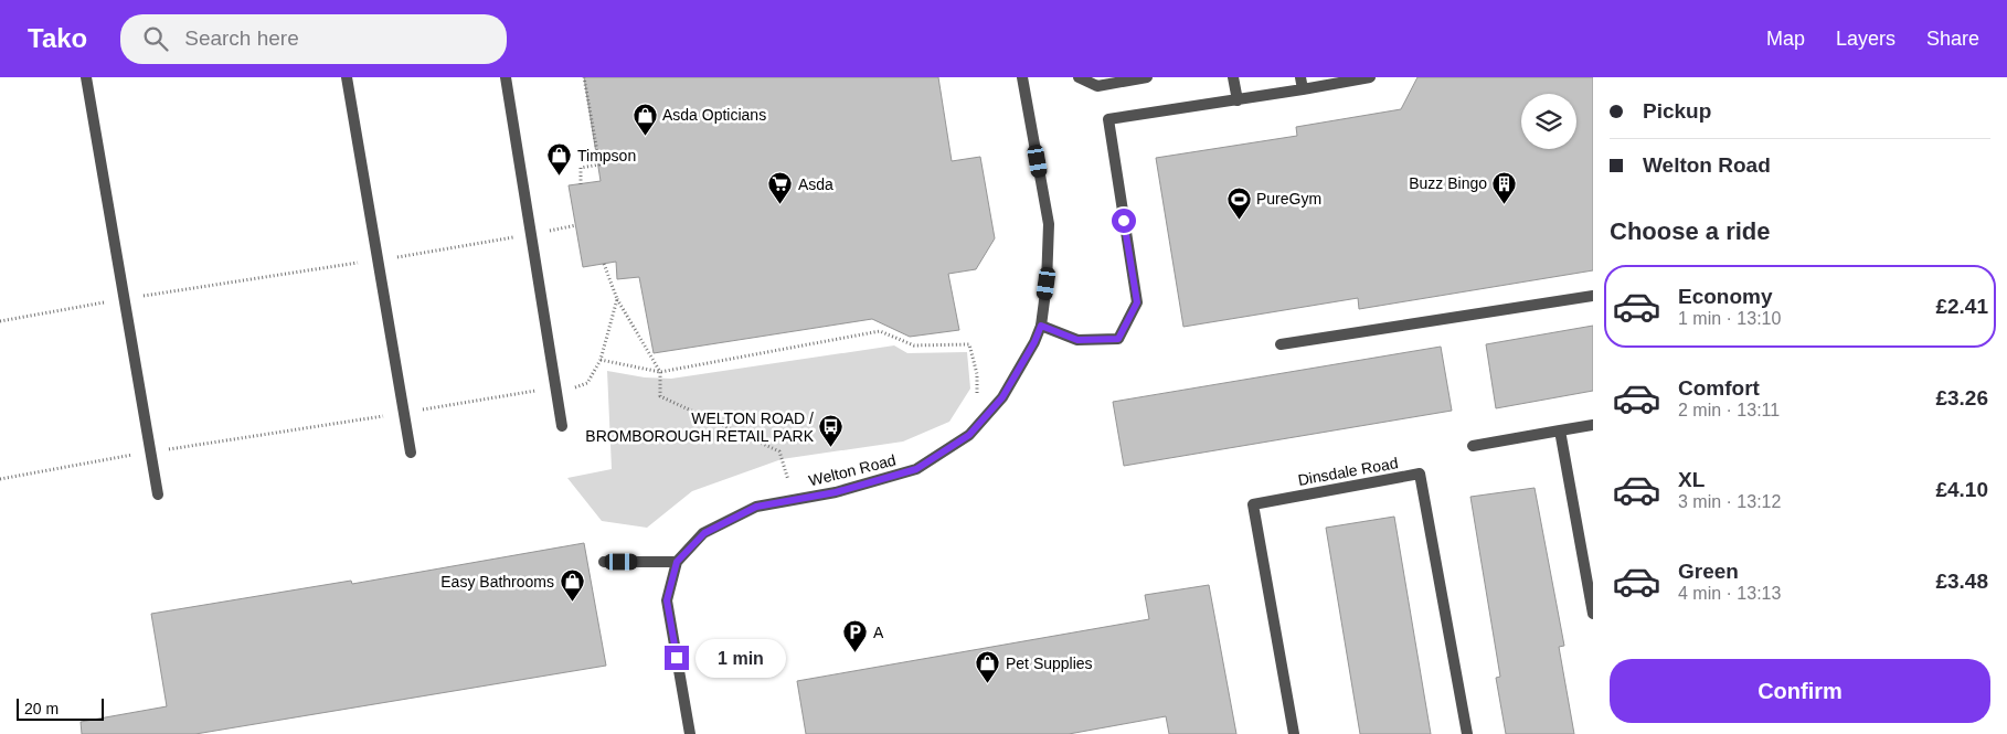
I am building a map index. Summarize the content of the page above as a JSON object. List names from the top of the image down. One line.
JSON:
{"streets":{"street":["Welton Road","Dinsdale Road"]},"places":{"shop":["Asda Opticians","Timpson","Easy Bathrooms","Pet Supplies"],"building":["Buzz Bingo"],"supermarket":["Asda"],"sports":["PureGym"],"bus stop":["WELTON ROAD / BROMBOROUGH RETAIL PARK"],"parking":["A"]},"scale_bar":"20 m","page":{"header":"Tako","search":"Search here","nav":["Map","Layers","Share"],"banner":["Pickup","Welton Road"],"heading":"Choose a ride","list":[{"name":"Economy","note":"1 min · 13:10","value":"£2.41"},{"name":"Comfort","note":"2 min · 13:11","value":"£3.26"},{"name":"XL","note":"3 min · 13:12","value":"£4.10"},{"name":"Green","note":"4 min · 13:13","value":"£3.48"}],"bubble":"1 min","buttons":"Confirm","scale":"20 m"}}
